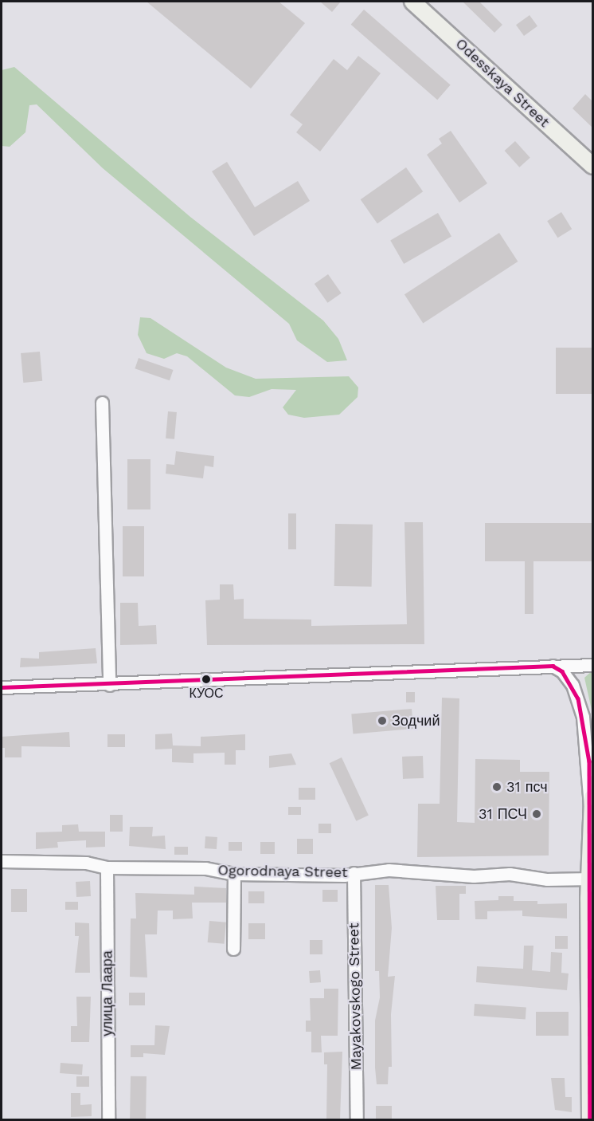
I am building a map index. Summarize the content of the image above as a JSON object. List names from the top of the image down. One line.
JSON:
{"streets":{"main road":["Odesskaya Street"],"street":["Ogorodnaya Street","улица Лаара","Mayakovskogo Street"]},"crossings":[["Ogorodnaya Street","улица Лаара"],["Ogorodnaya Street","Mayakovskogo Street"]],"places":["КУОС","Зодчий","31 псч","31 ПСЧ"]}
